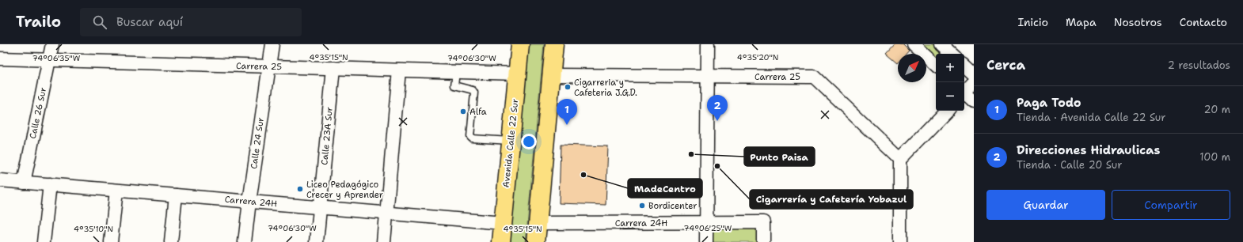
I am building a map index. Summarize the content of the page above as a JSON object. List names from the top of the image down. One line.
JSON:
{"streets":{"main road":["Avenida Calle 22 Sur"],"street":["Carrera 25","Calle 26 Sur","Calle 23A Sur","Calle 24 Sur","Carrera 24H"]},"crossings":[["Carrera 25","Calle 26 Sur"],["Carrera 25","Calle 23A Sur"],["Carrera 25","Calle 24 Sur"],["Carrera 25","Avenida Calle 22 Sur"],["Calle 26 Sur","Carrera 24H"],["Calle 23A Sur","Carrera 24H"],["Calle 24 Sur","Carrera 24H"],["Avenida Calle 22 Sur","Carrera 24H"]],"places":["Cigarreria y Cafeteria J.G.D.","Alfa","Punto Paisa","Cigarrería y Cafetería Yobazul","MadeCentro","Liceo Pedagógico Crecer y Aprender","Bordicenter"],"north":"top right","page":{"header":"Trailo","search":"Buscar aquí","nav":["Inicio","Mapa","Nosotros","Contacto"],"heading":["Cerca","2 resultados"],"map_buttons":["+","−"],"list":[{"mark":"1","name":"Paga Todo","note":"Tienda · Avenida Calle 22 Sur","value":"20 m"},{"mark":"2","name":"Direcciones Hidraulicas","note":"Tienda · Calle 20 Sur","value":"100 m"}],"pins":["2","1"],"buttons":["Guardar","Compartir"]},"coordinates":["4°35'15\"N","4°35'20\"N","74°06'35\"W","74°06'30\"W","74°06'25\"W","4°35'10\"N"]}
